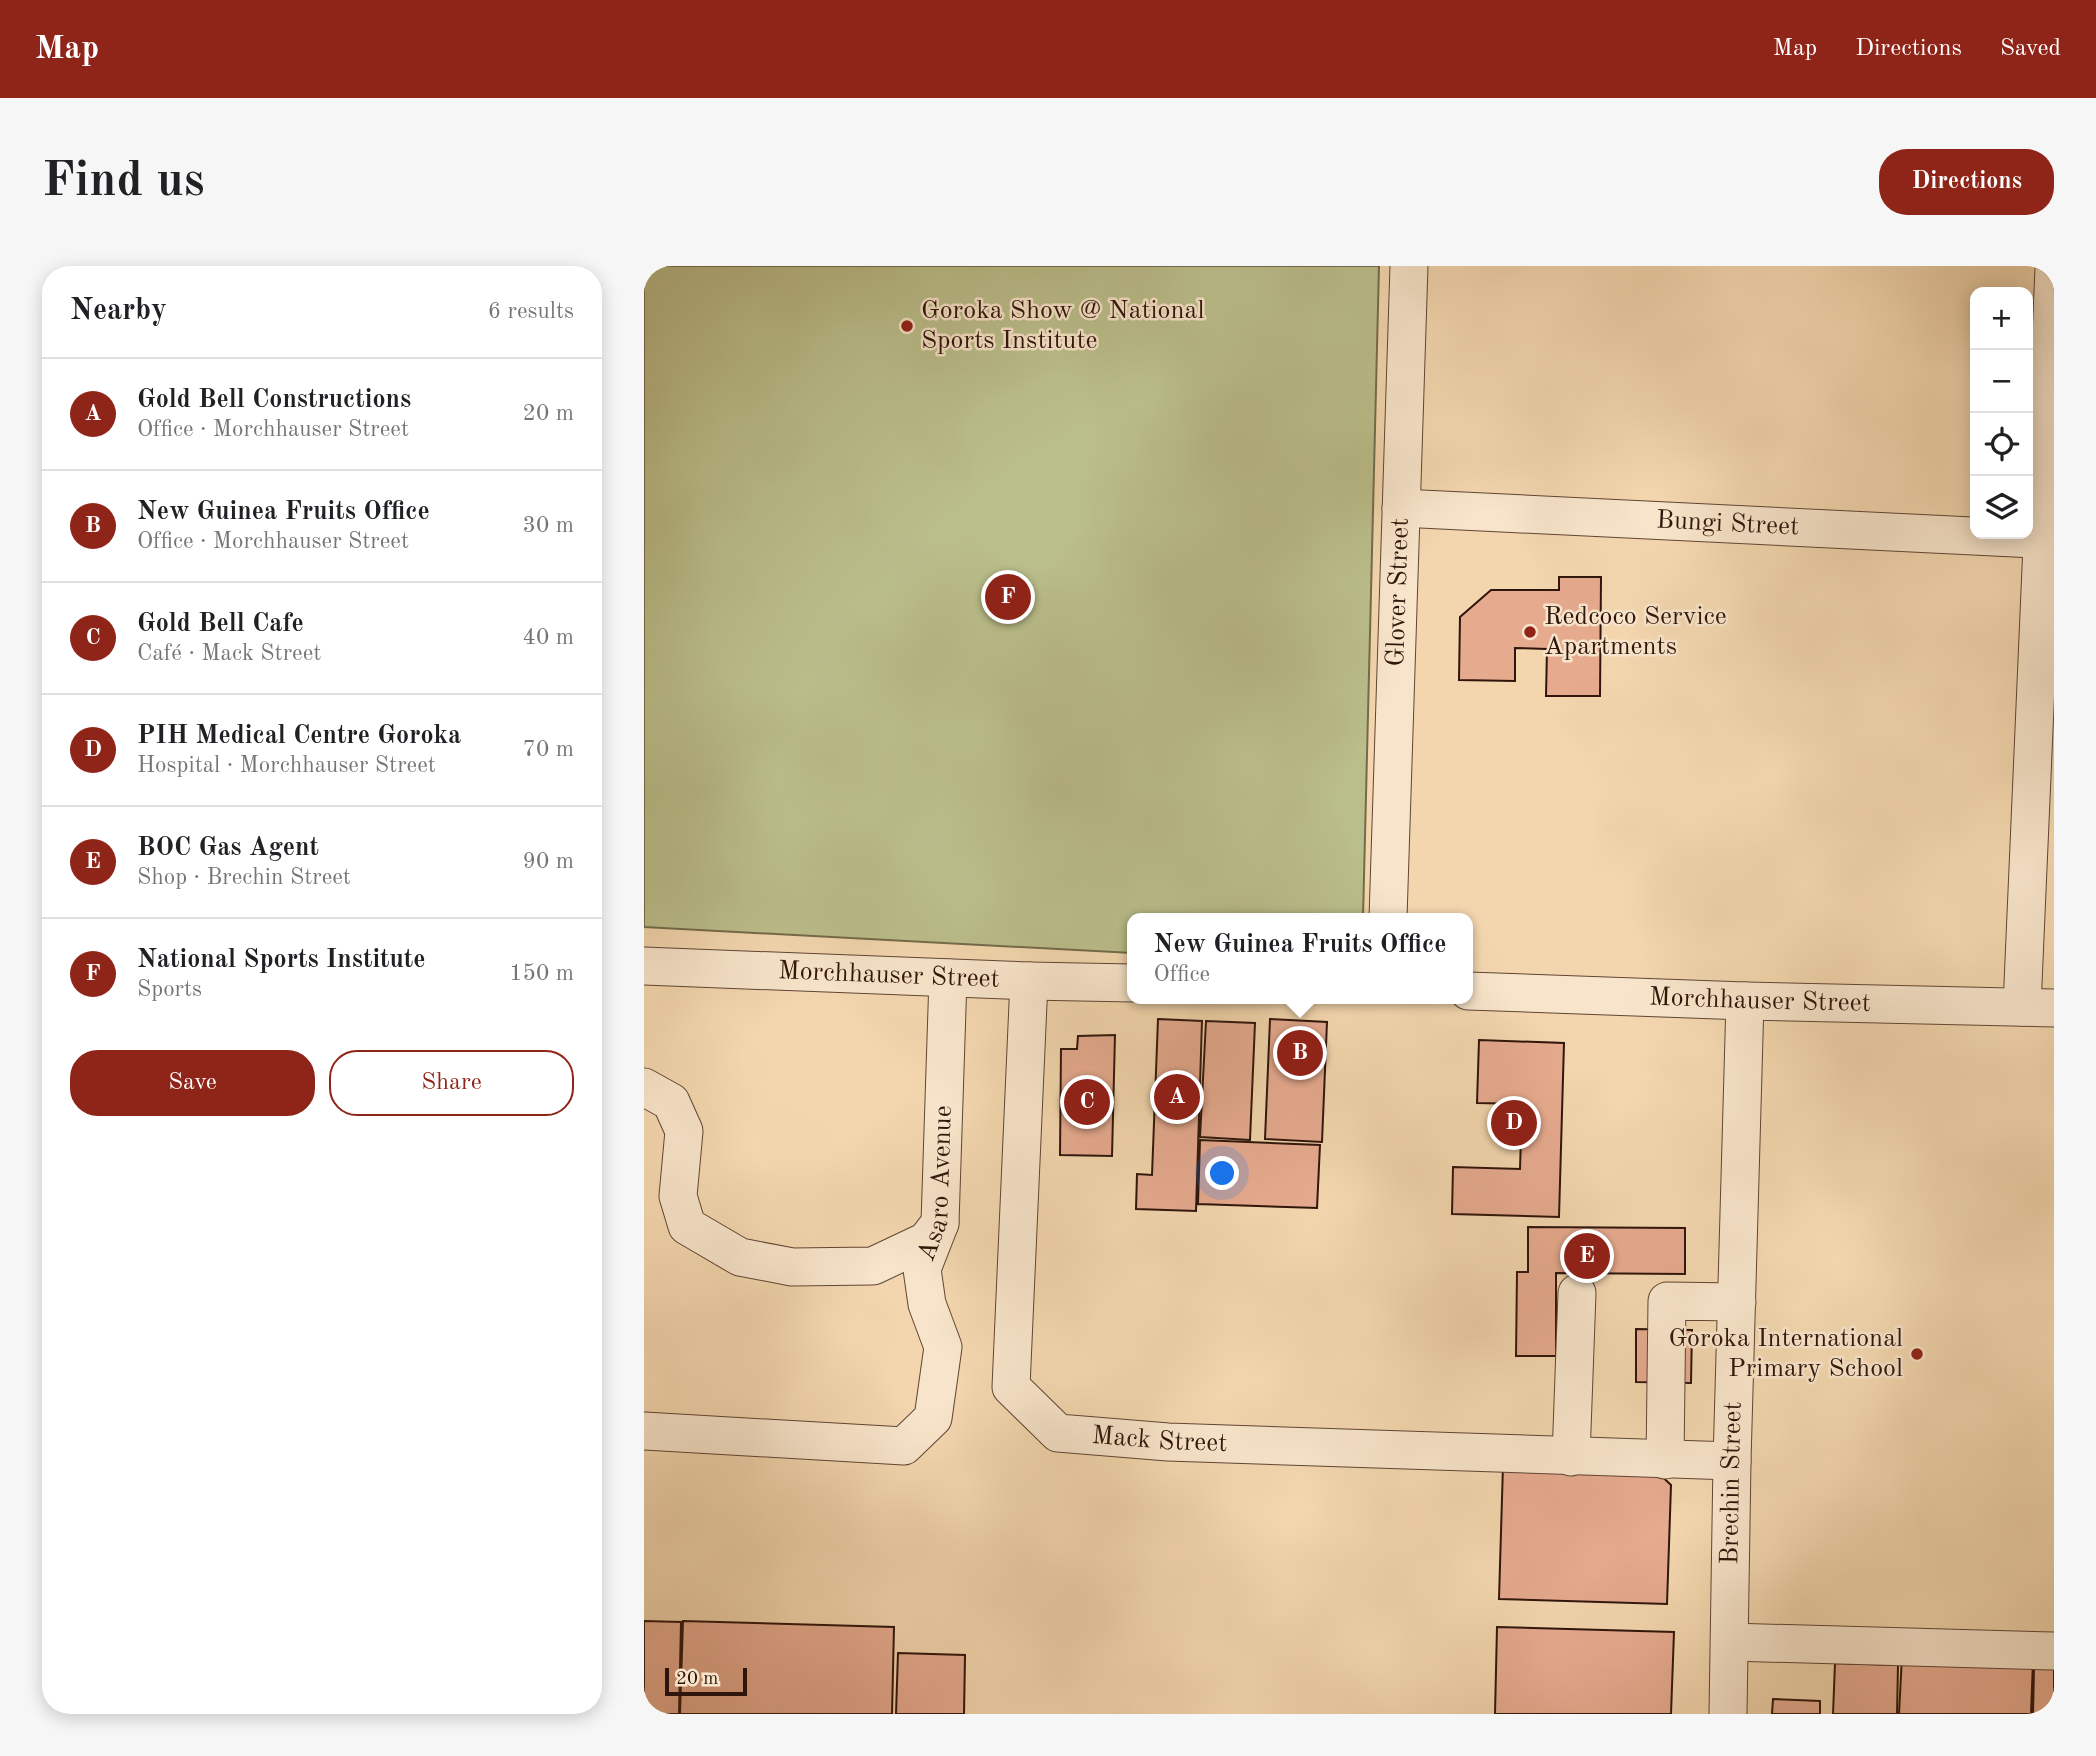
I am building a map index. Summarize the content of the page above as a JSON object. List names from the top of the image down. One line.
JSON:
{"streets":{"street":["Bungi Street","Glover Street","Morchhauser Street","Asaro Avenue","Mack Street","Brechin Street"]},"crossings":[["Bungi Street","Glover Street"],["Morchhauser Street","Asaro Avenue"],["Morchhauser Street","Mack Street"],["Morchhauser Street","Brechin Street"],["Mack Street","Brechin Street"]],"places":["Goroka Show @ National Sports Institute","Redcoco Service Apartments","Goroka International Primary School"],"scale_bar":"20 m","page":{"header":"Map","nav":["Map","Directions","Saved"],"buttons":["Directions",["Save","Share"]],"title":"Find us","heading":["Nearby","6 results"],"map_buttons":["+","−"],"list":[{"mark":"A","name":"Gold Bell Constructions","note":"Office · Morchhauser Street","value":"20 m"},{"mark":"B","name":"New Guinea Fruits Office","note":"Office · Morchhauser Street","value":"30 m"},{"mark":"C","name":"Gold Bell Cafe","note":"Café · Mack Street","value":"40 m"},{"mark":"D","name":"PIH Medical Centre Goroka","note":"Hospital · Morchhauser Street","value":"70 m"},{"mark":"E","name":"BOC Gas Agent","note":"Shop · Brechin Street","value":"90 m"},{"mark":"F","name":"National Sports Institute","note":"Sports","value":"150 m"}],"pins":["F","B","A","C","D","E"],"popup":["New Guinea Fruits Office","Office"],"scale":"20 m"}}
